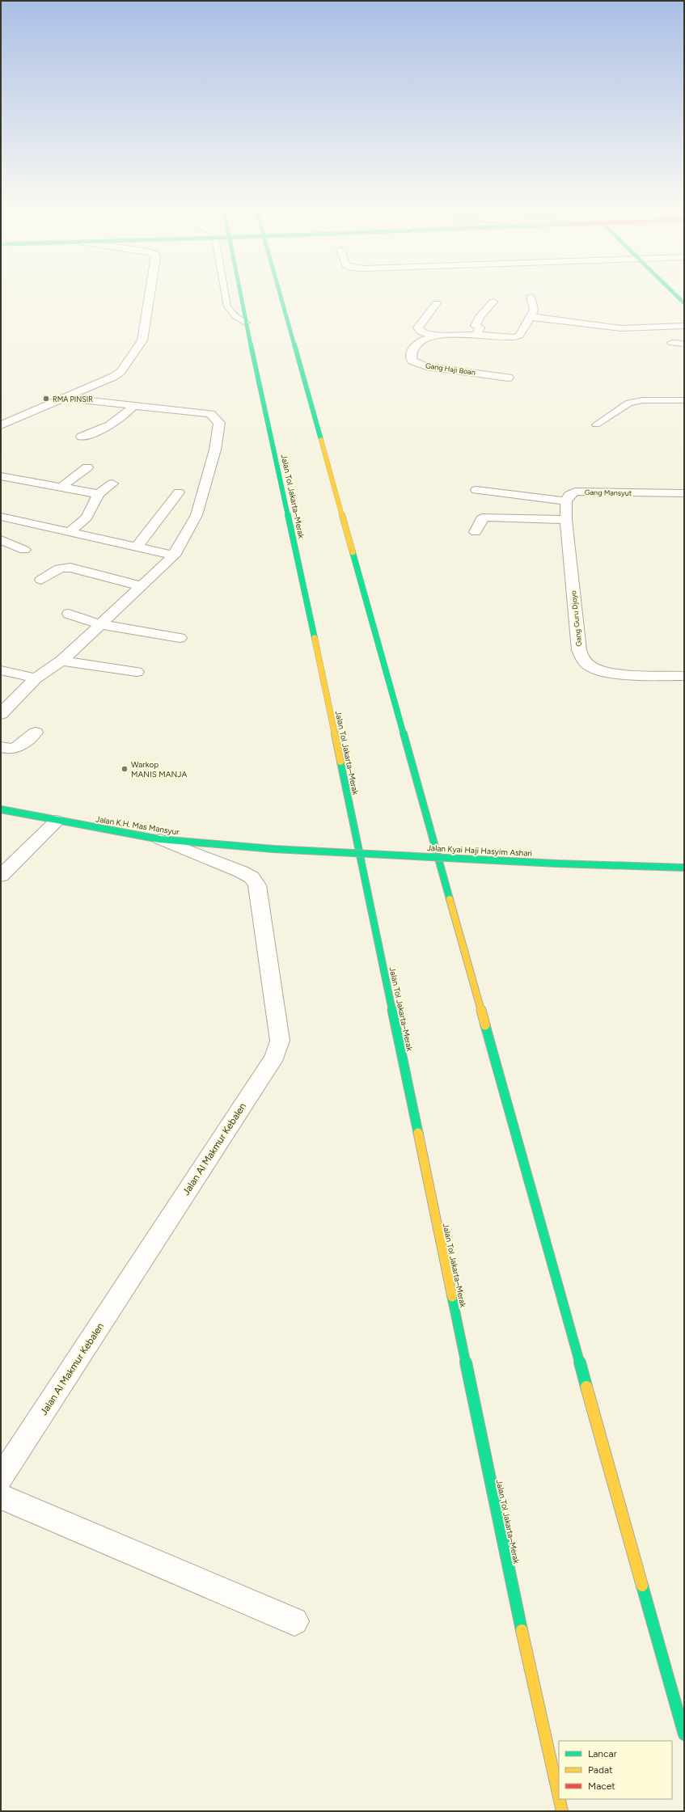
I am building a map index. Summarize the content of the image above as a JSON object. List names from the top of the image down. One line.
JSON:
{"streets":{"main road":["Jalan Tol Jakarta–Merak","Jalan K.H. Mas Mansyur","Jalan Kyai Haji Hasyim Ashari"],"street":["Gang Haji Boan","Gang Mansyut","Gang Guru Djoyo","Jalan Al Makmur Kebalen"]},"crossings":[["Jalan K.H. Mas Mansyur","Jalan Kyai Haji Hasyim Ashari"],["Jalan K.H. Mas Mansyur","Jalan Al Makmur Kebalen"]],"places":["RMA PINSIR","Warkop MANIS MANJA"],"legend":["Lancar","Padat","Macet"]}
